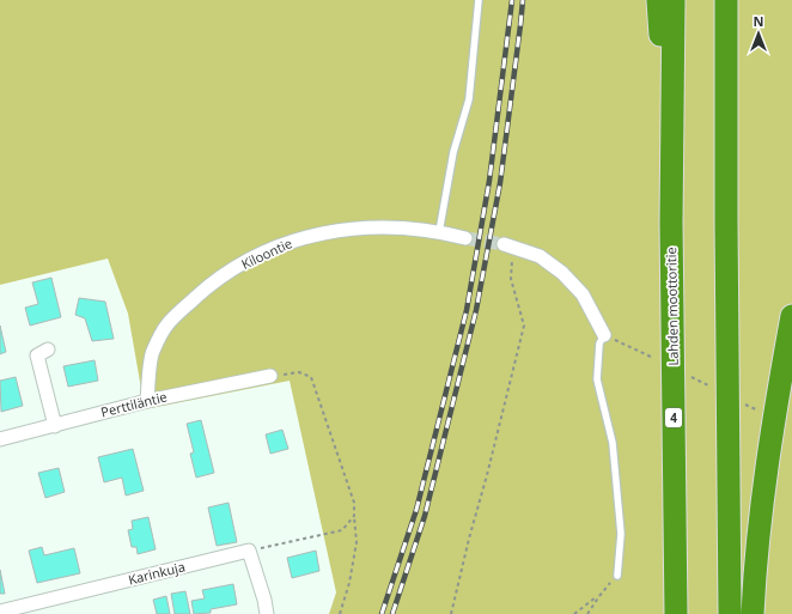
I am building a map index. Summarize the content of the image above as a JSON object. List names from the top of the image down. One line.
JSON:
{"streets":{"highway":["Lahden moottoritie","4"],"street":["Kiloontie","Perttiläntie","Karinkuja"]},"crossings":[["Kiloontie","Perttiläntie"]],"north":"top"}
